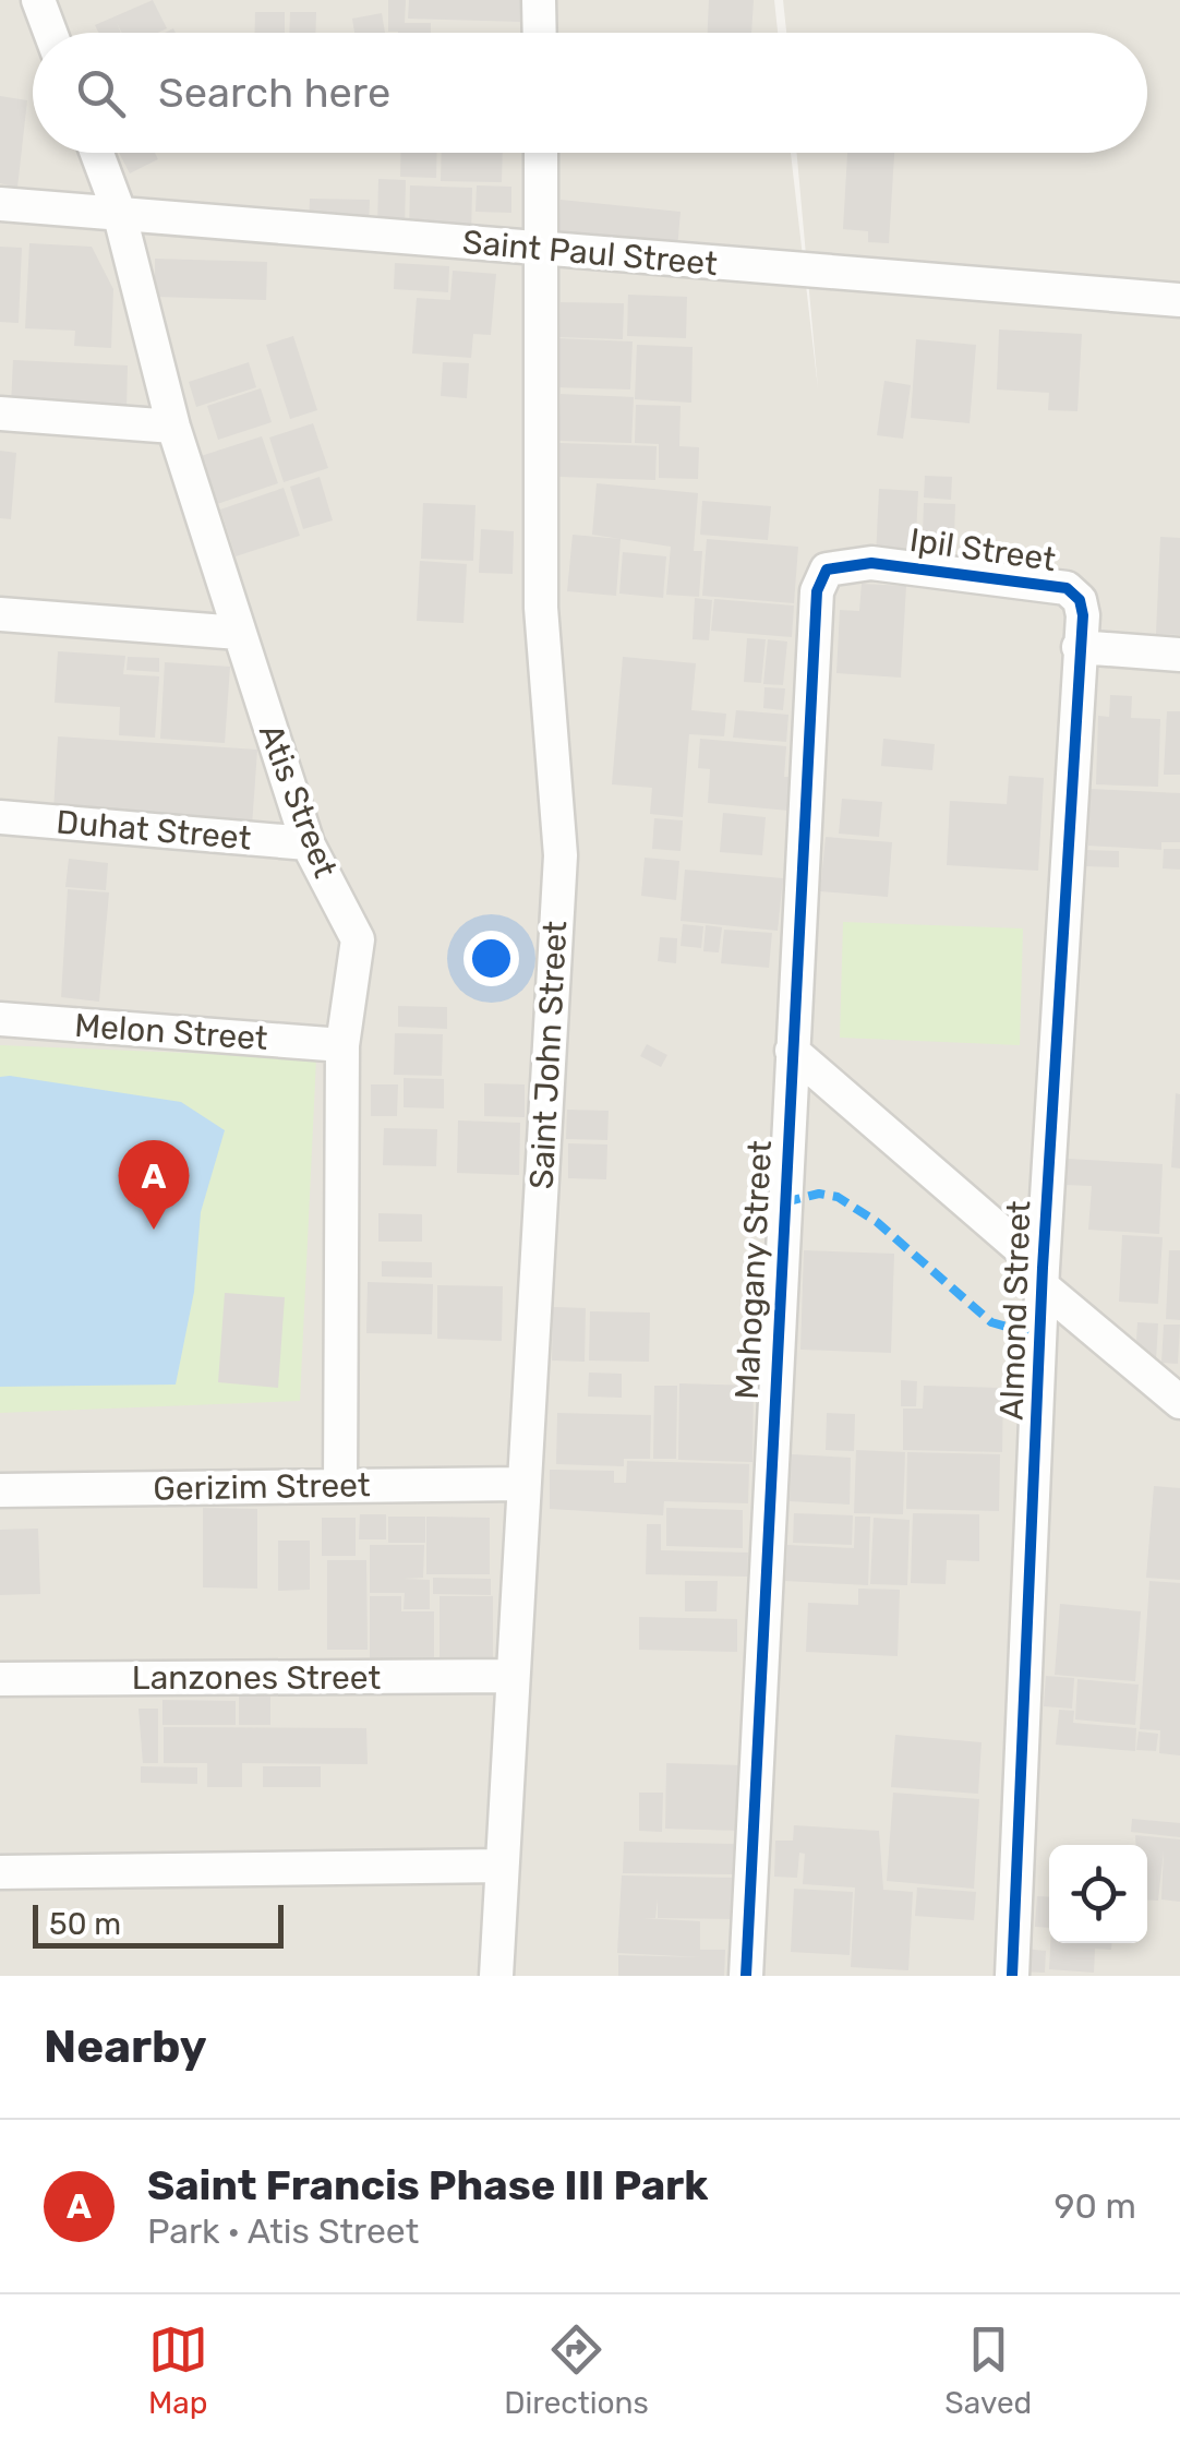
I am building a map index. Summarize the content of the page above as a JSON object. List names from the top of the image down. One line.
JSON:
{"streets":{"street":["Saint Paul Street","Ipil Street","Atis Street","Duhat Street","Melon Street","Saint John Street","Mahogany Street","Almond Street","Gerizim Street","Lanzones Street"]},"crossings":[["Saint Paul Street","Atis Street"],["Saint Paul Street","Saint John Street"],["Ipil Street","Mahogany Street"],["Ipil Street","Almond Street"],["Atis Street","Duhat Street"],["Atis Street","Melon Street"],["Atis Street","Gerizim Street"],["Saint John Street","Gerizim Street"],["Saint John Street","Lanzones Street"]],"scale_bar":"50 m","page":{"search":"Search here","pins":"A","scale":"50 m","heading":"Nearby","list":[{"mark":"A","name":"Saint Francis Phase III Park","note":"Park · Atis Street","value":"90 m"}],"nav":["Map","Directions","Saved"]}}
